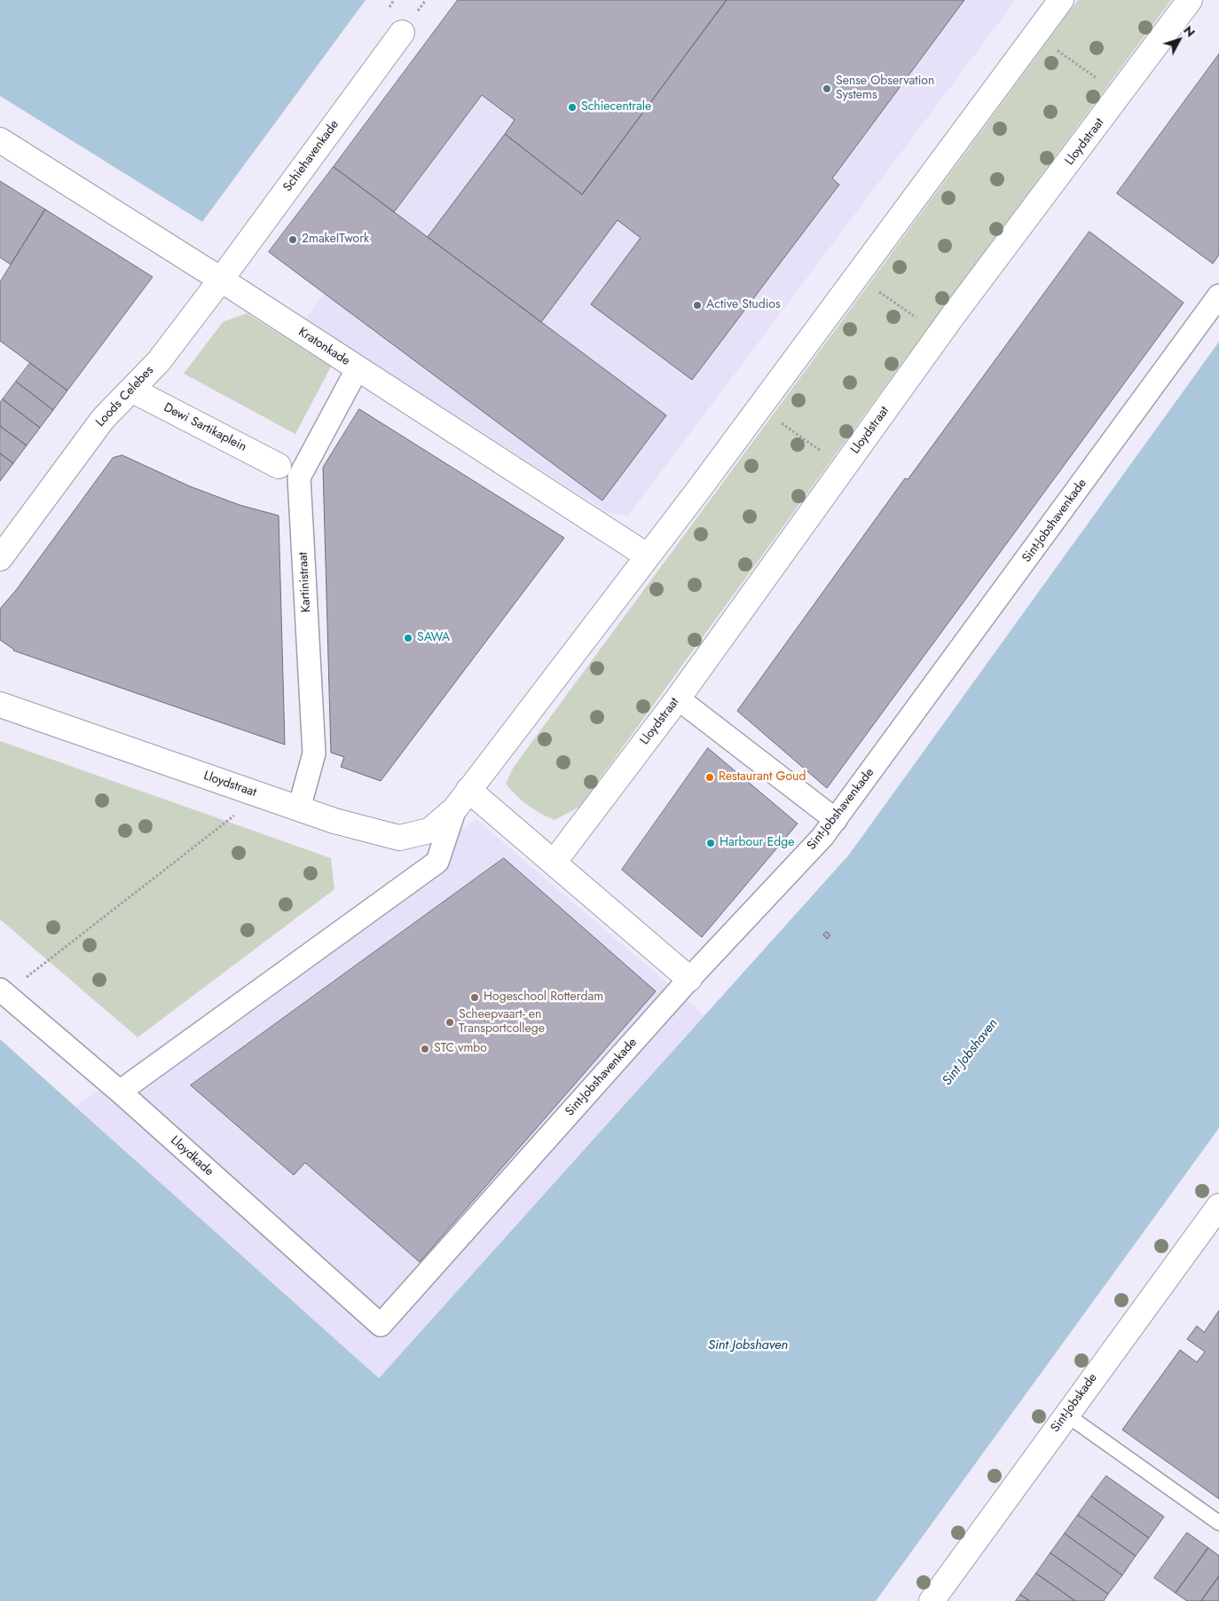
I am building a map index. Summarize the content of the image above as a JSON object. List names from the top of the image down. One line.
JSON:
{"streets":{"street":["Lloydstraat","Schiehavenkade","Kratonkade","Loods Celebes","Dewi Sartikaplein","Sint-Jobshavenkade","Kartinistraat","Lloydkade","Sint-Jobskade"]},"crossings":[["Lloydstraat","Kratonkade"],["Lloydstraat","Kartinistraat"],["Lloydstraat","Lloydkade"],["Schiehavenkade","Kratonkade"],["Schiehavenkade","Loods Celebes"],["Kratonkade","Loods Celebes"],["Kratonkade","Kartinistraat"],["Loods Celebes","Dewi Sartikaplein"],["Sint-Jobshavenkade","Lloydkade"]],"water":["Sint Jobshaven"],"places":["Sense Observation Systems","Schiecentrale","2makeITwork","Active Studios","SAWA","Restaurant Goud","Harbour Edge","Hogeschool Rotterdam","Scheepvaart- en Transportcollege","STC vmbo"],"north":"top right"}
